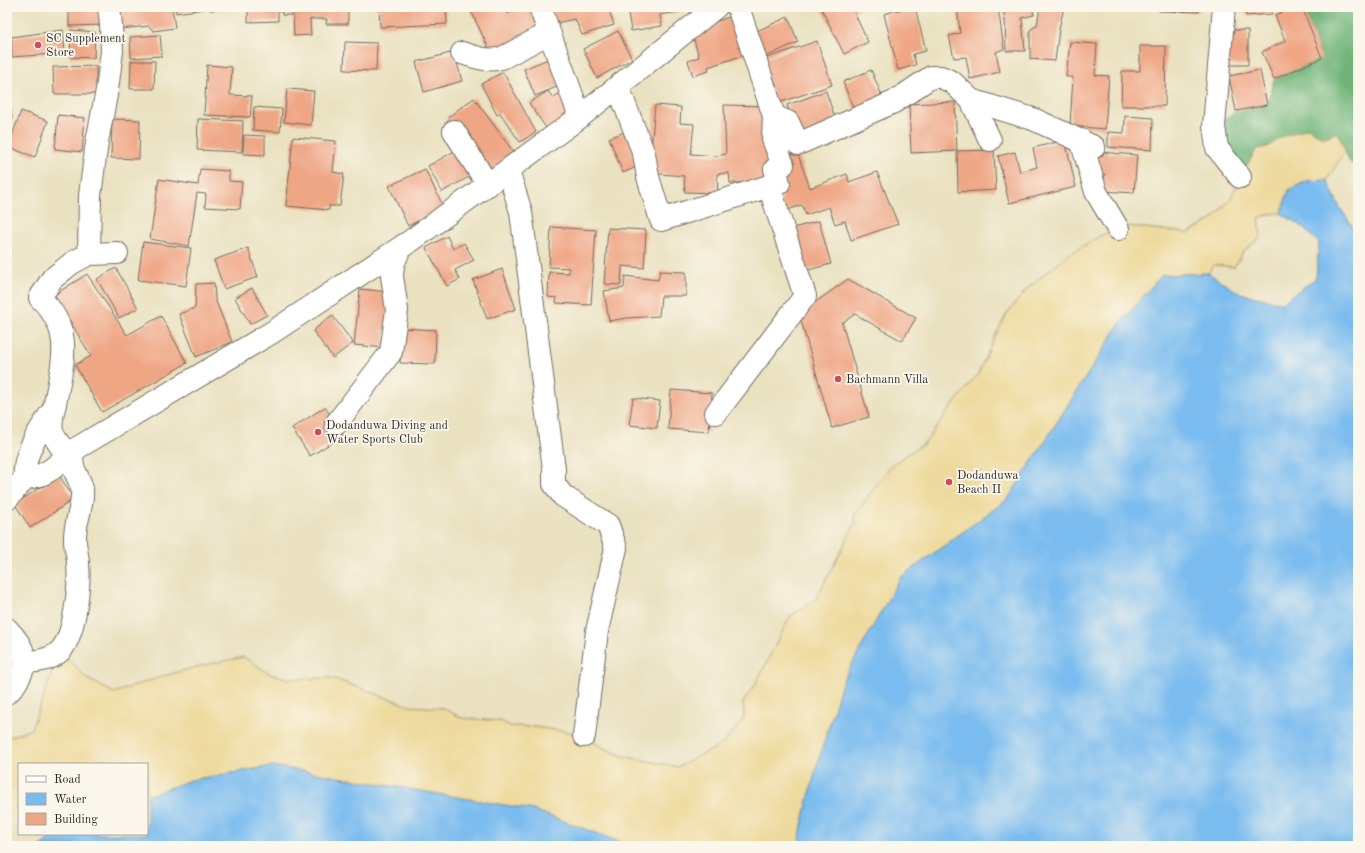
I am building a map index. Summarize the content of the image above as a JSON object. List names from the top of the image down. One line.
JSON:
{"places":["SC Supplement Store","Bachmann Villa","Dodanduwa Diving and Water Sports Club","Dodanduwa Beach II"],"legend":["Road","Water","Building"]}
